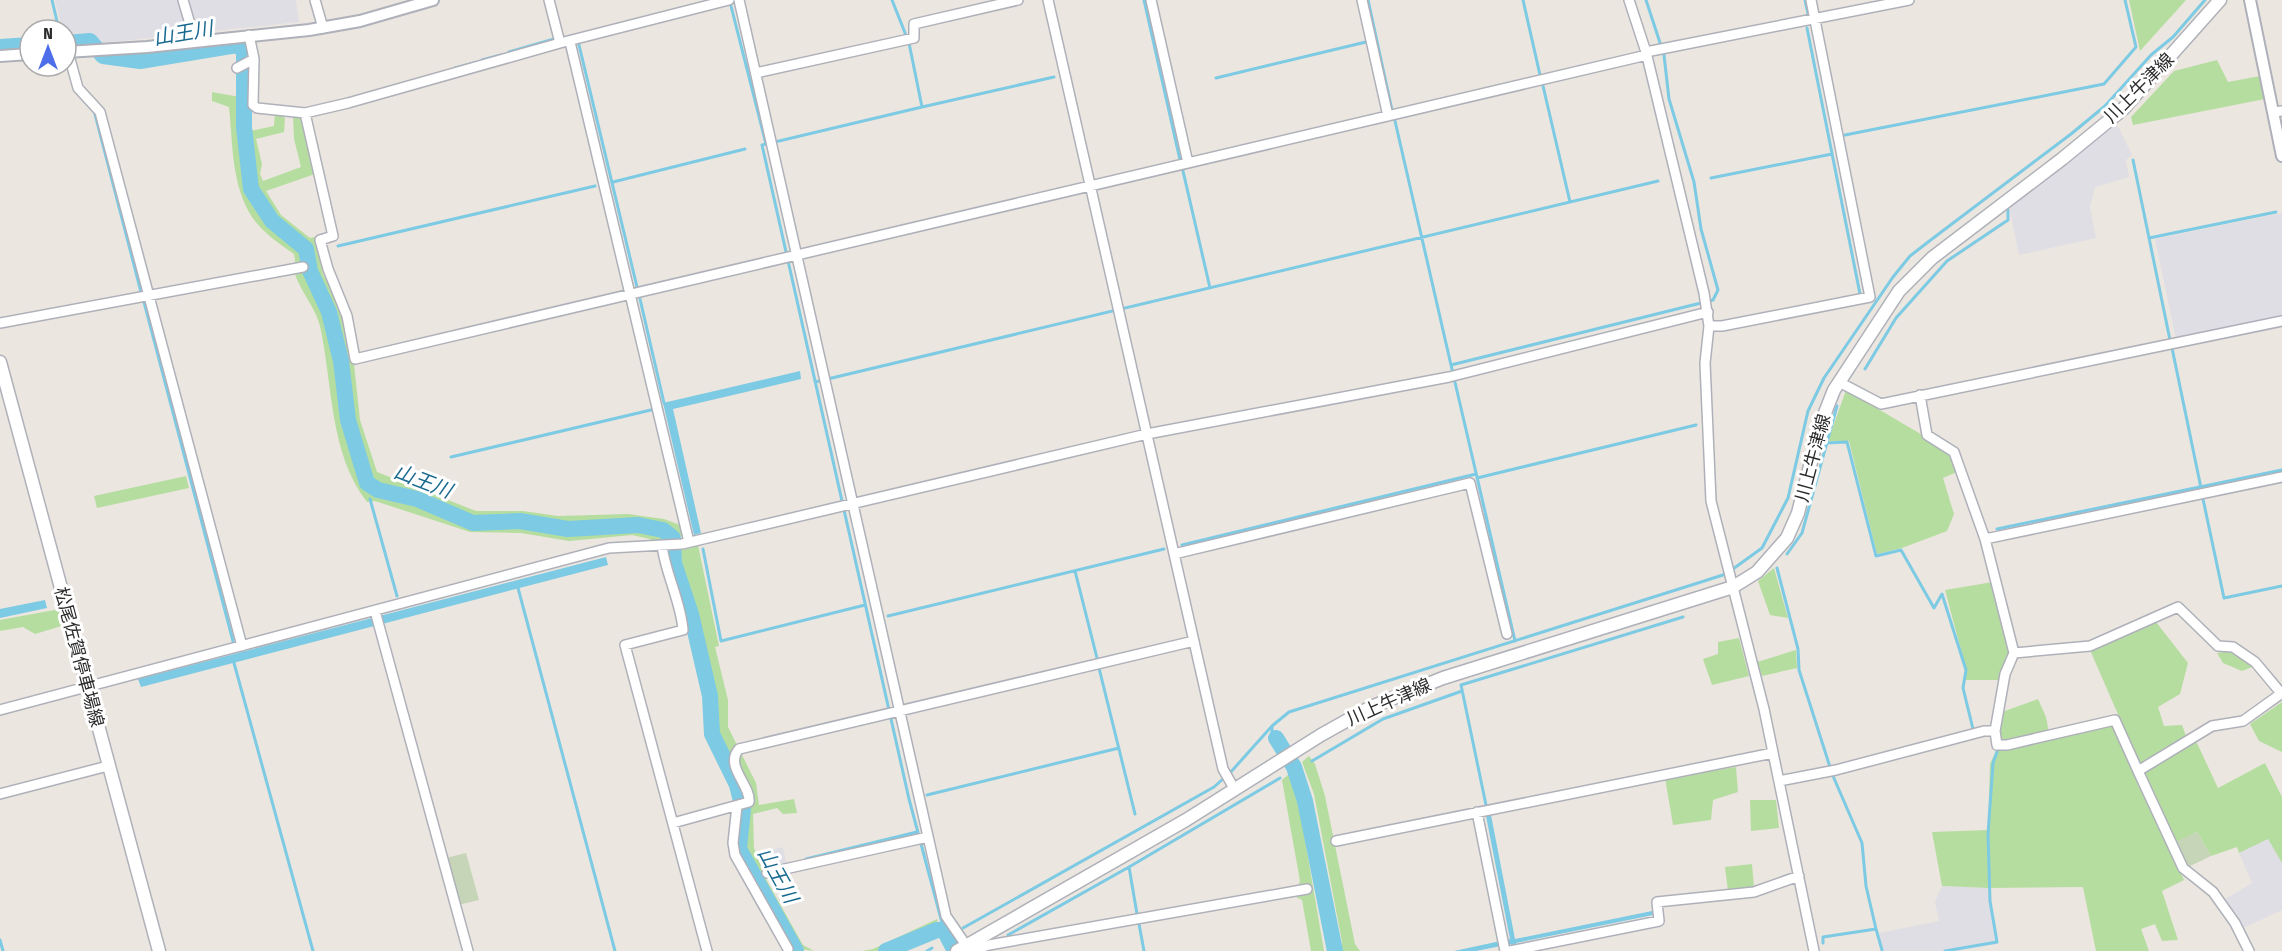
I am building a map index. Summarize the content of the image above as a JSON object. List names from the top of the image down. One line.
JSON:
{"streets":{"main road":["川上牛津線","松尾佐賀停車場線"]},"water":["山王川"],"north":"top"}
